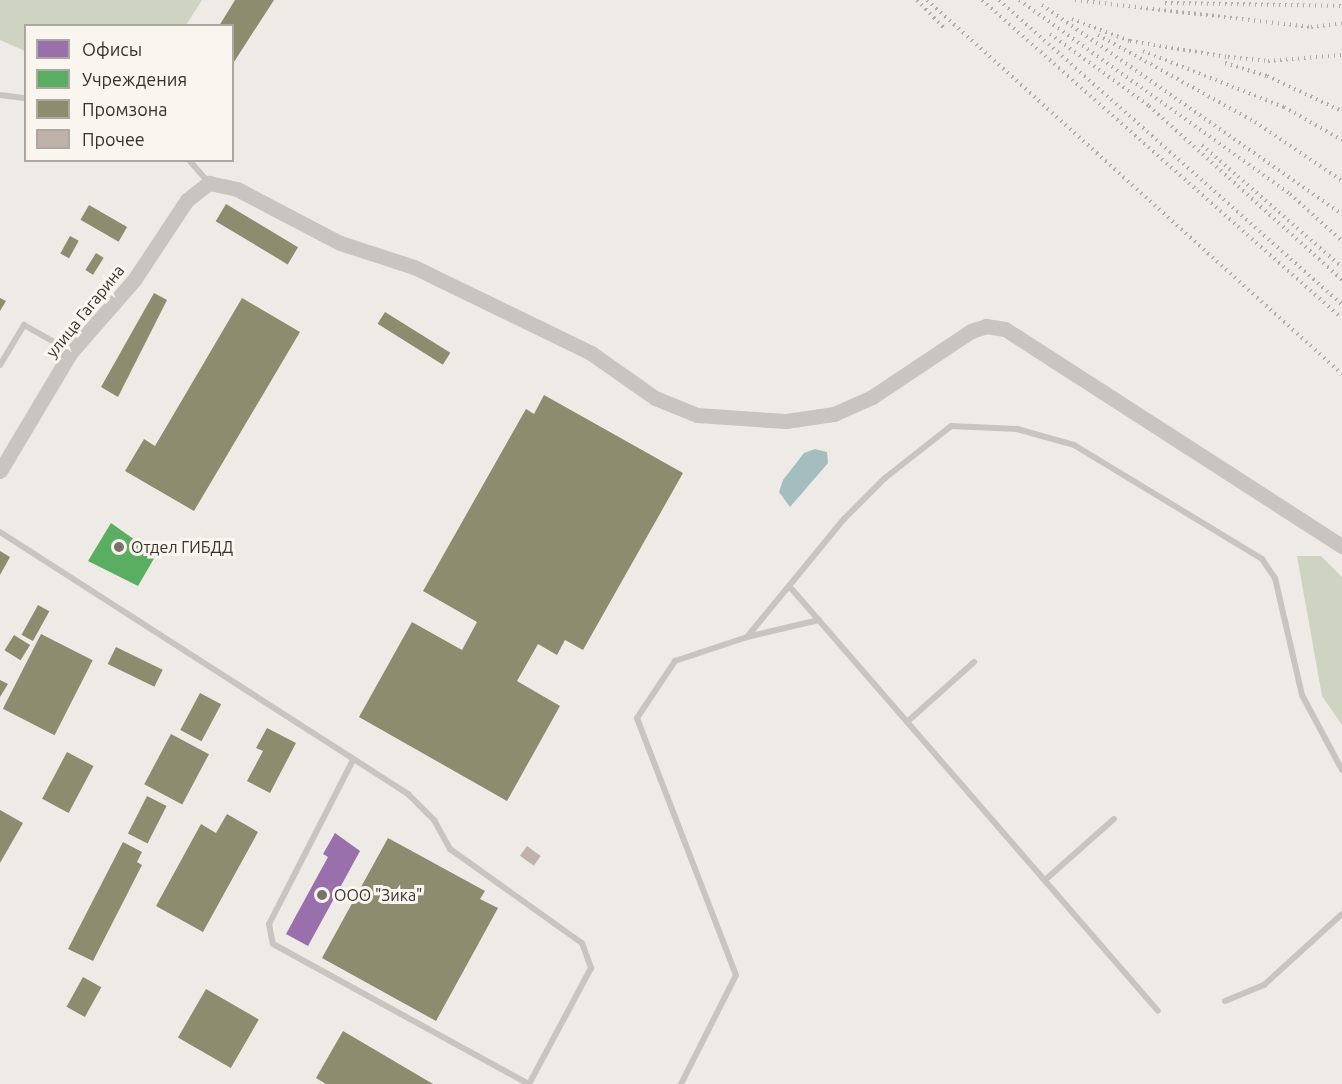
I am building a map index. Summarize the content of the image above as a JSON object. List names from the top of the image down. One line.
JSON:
{"streets":{"street":["улица Гагарина"]},"places":["Отдел ГИБДД","ООО \"Зика\""],"legend":["Офисы","Учреждения","Промзона","Прочее"]}
